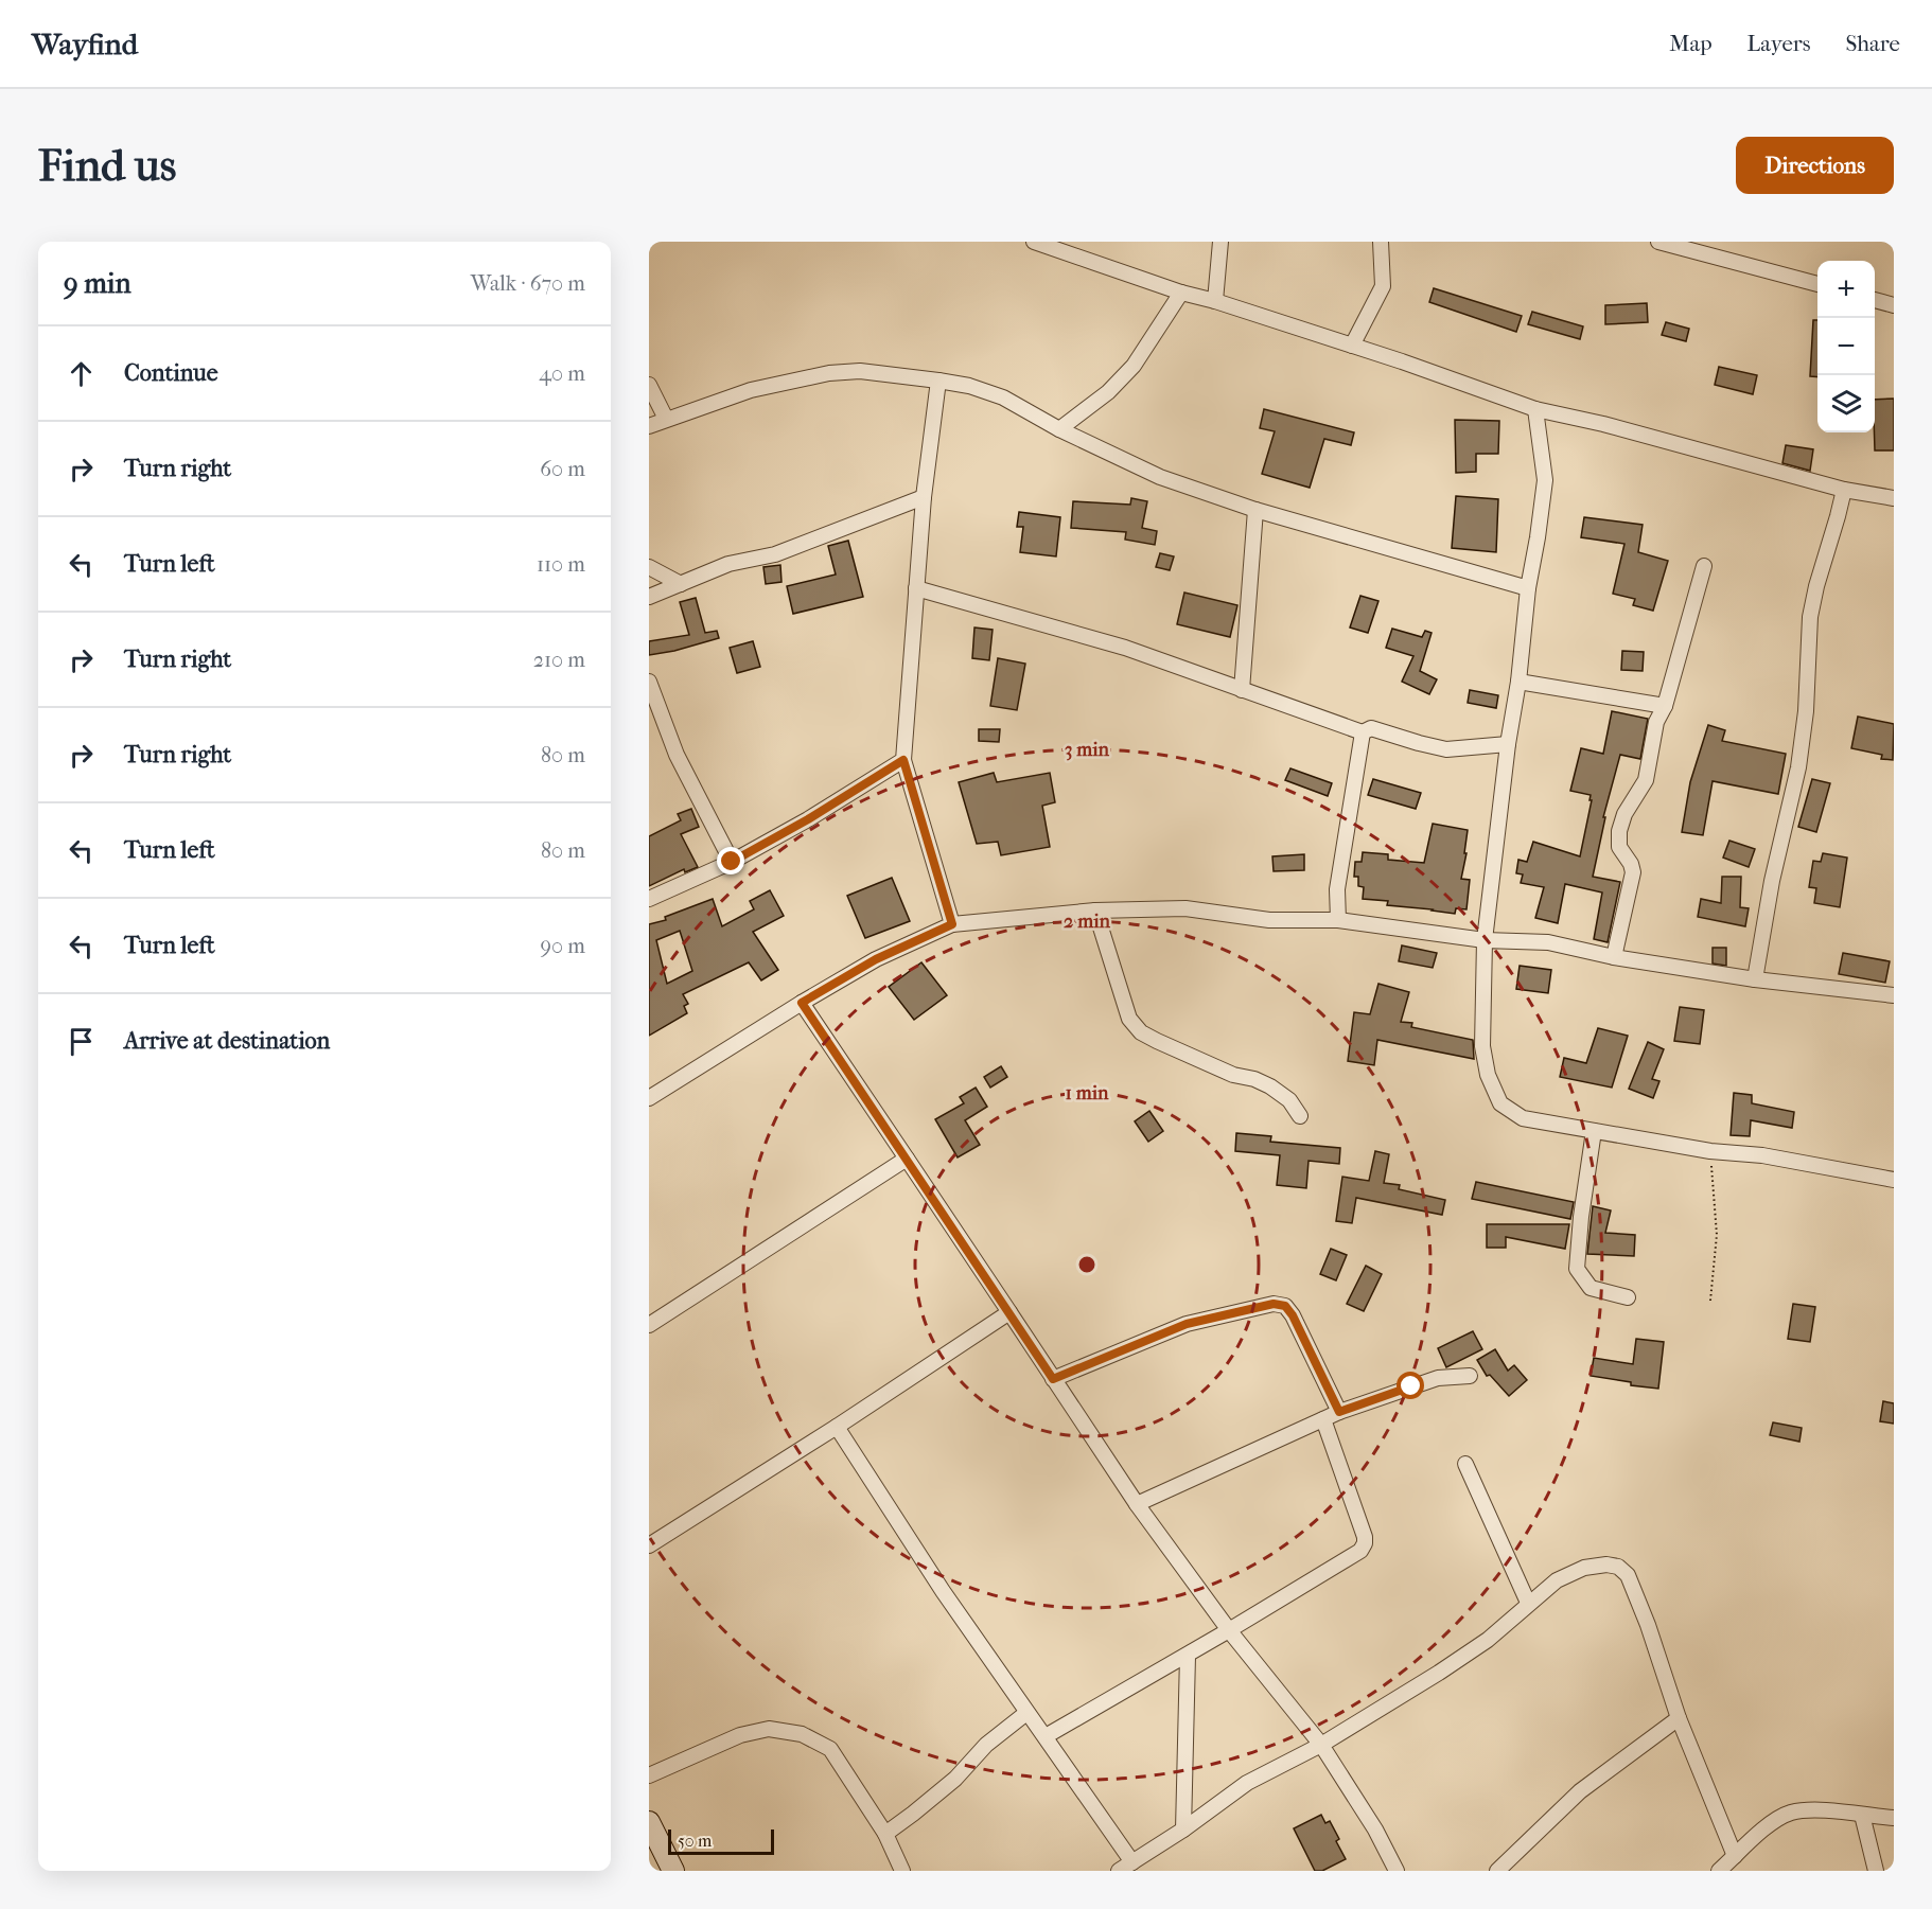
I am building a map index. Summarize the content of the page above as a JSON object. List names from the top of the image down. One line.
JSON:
{"scale_bar":"50 m","page":{"header":"Wayfind","nav":["Map","Layers","Share"],"buttons":"Directions","title":"Find us","heading":["9 min","Walk · 670 m"],"map_buttons":["+","−"],"list":[["Continue","40 m"],["Turn right","60 m"],["Turn left","110 m"],["Turn right","210 m"],["Turn right","80 m"],["Turn left","80 m"],["Turn left","90 m"],"Arrive at destination"],"scale":"50 m"},"rings":["3 min","2 min","1 min"]}
